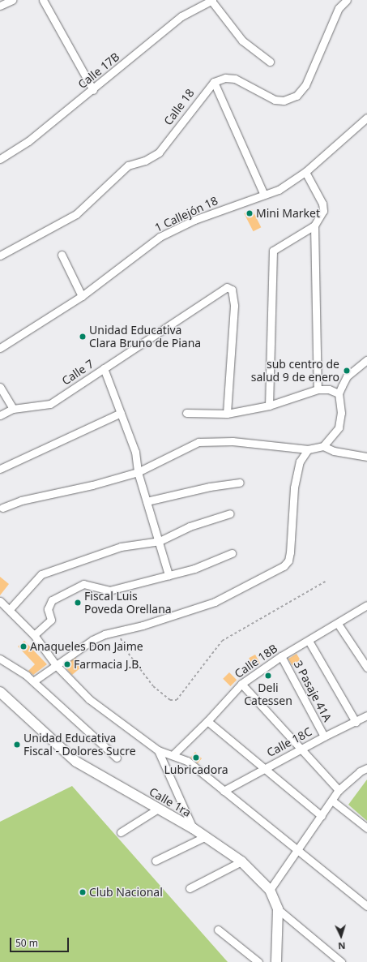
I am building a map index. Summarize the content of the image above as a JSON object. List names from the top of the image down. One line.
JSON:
{"streets":{"street":["Calle 17B","Calle 18","1 Callejón 18","Calle 7","Calle 18B","3 Pasaje 41A","Calle 18C","Calle 1ra"]},"crossings":[["Calle 18B","3 Pasaje 41A"],["3 Pasaje 41A","Calle 18C"]],"places":["Mini Market","Unidad Educativa Clara Bruno de Piana","sub centro de salud 9 de enero","Fiscal Luis Poveda Orellana","Anaqueles Don Jaime","Farmacia J.B.","Deli Catessen","Unidad Educativa Fiscal - Dolores Sucre","Lubricadora","Club Nacional"],"scale_bar":"50 m","north":"bottom"}
